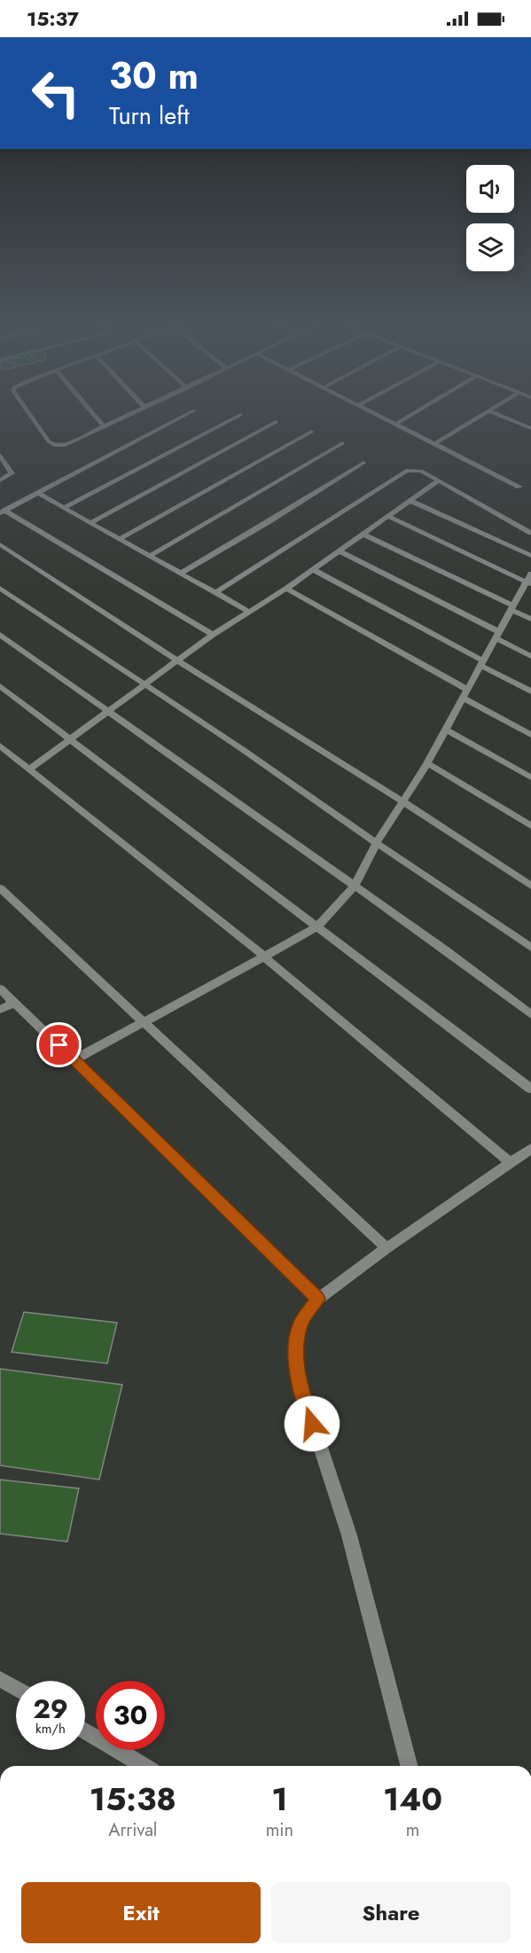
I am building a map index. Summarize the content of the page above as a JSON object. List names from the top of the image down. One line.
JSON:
{"page":{"status":"15:37","turn":["30 m","Turn left"],"speed":"29 km/h","limit":"30","eta":["15:38","Arrival","1","min","140","m"],"buttons":["Exit","Share"]}}
